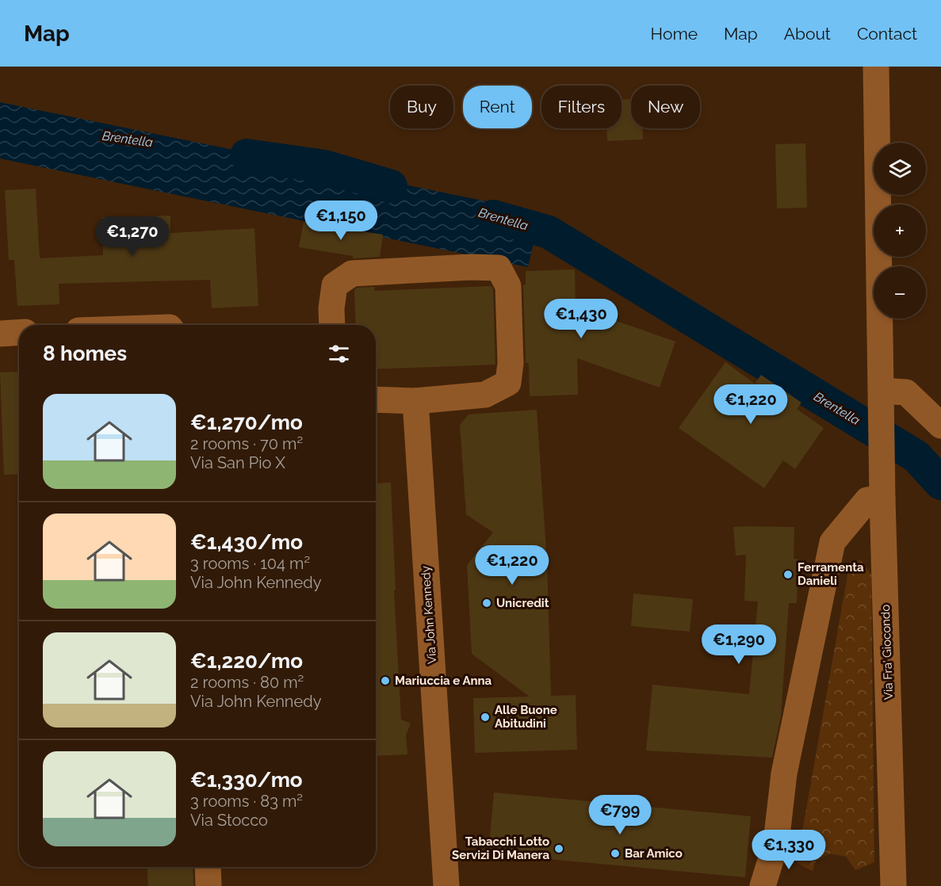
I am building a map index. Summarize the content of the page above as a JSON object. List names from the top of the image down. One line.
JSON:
{"streets":{"street":["Via John Kennedy","Via Fra' Giocondo"]},"water":["Brentella"],"places":["Ferramenta Danieli","Unicredit","Mariuccia e Anna","Alle Buone Abitudini","Tabacchi Lotto Servizi Di Manera","Bar Amico"],"page":{"header":"Map","nav":["Home","Map","About","Contact"],"chip":["Buy","Rent","Filters","New"],"map_buttons":["+","−"],"price":["€1,150","€1,270","€1,430","€1,220","€1,220","€1,290","€799","€1,330"],"heading":"8 homes","list":[{"name":"€1,270/mo","note":"2 rooms · 70 m² · Via San Pio X"},{"name":"€1,430/mo","note":"3 rooms · 104 m² · Via John Kennedy"},{"name":"€1,220/mo","note":"2 rooms · 80 m² · Via John Kennedy"},{"name":"€1,330/mo","note":"3 rooms · 83 m² · Via Stocco"}]}}
